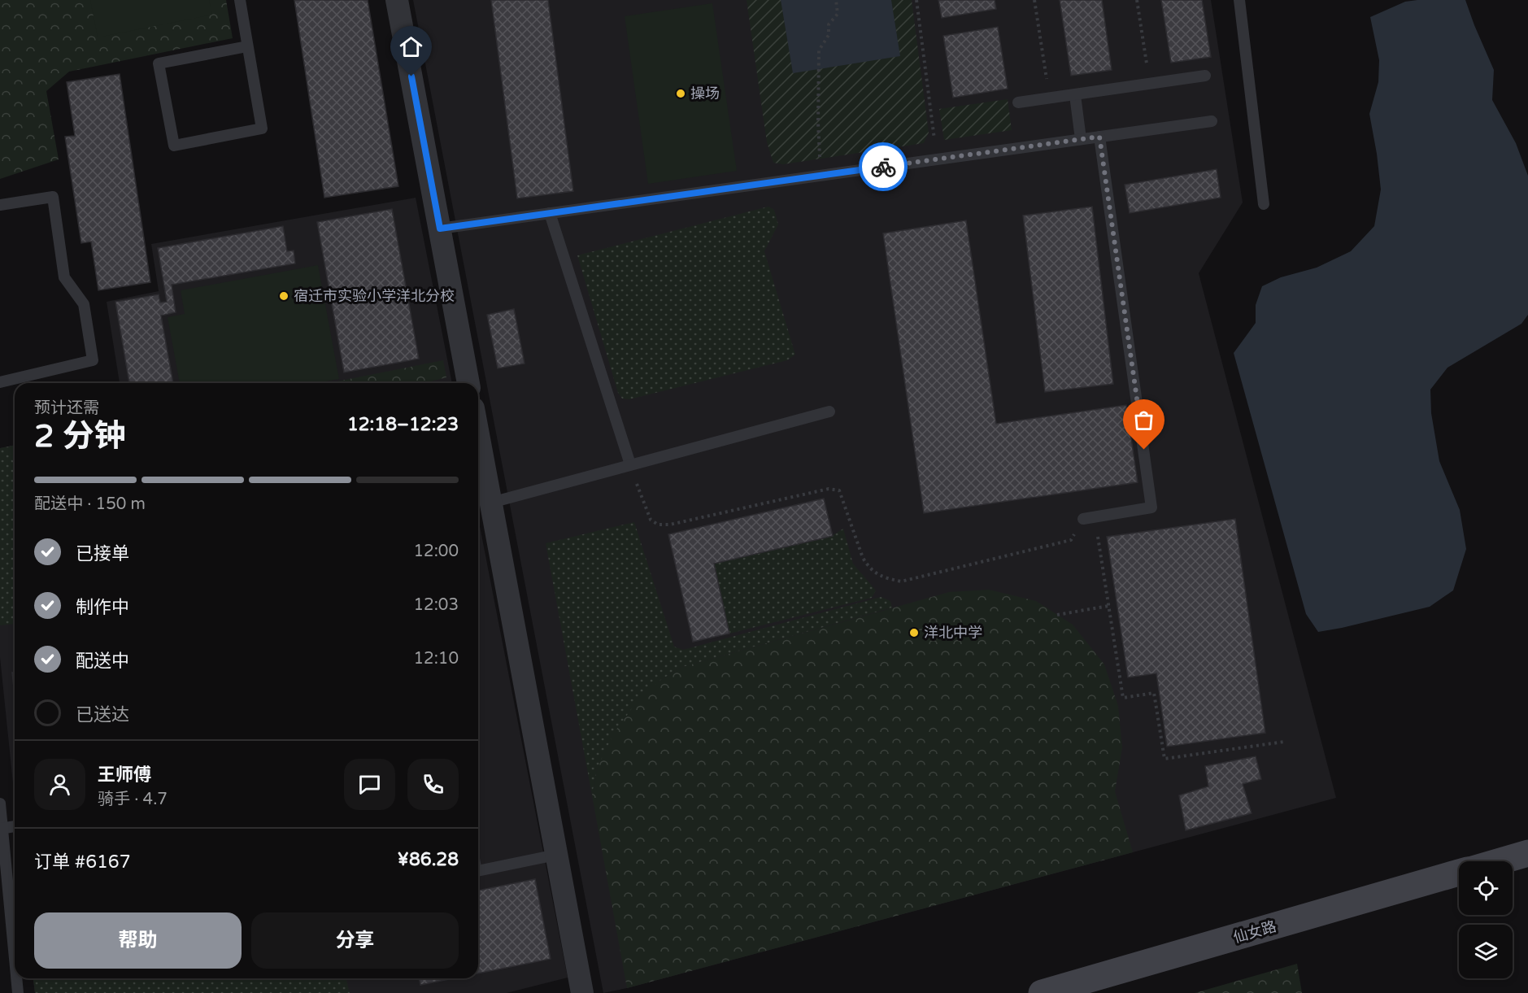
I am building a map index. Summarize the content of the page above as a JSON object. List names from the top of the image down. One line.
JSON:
{"streets":{"main road":["仙女路"]},"places":["操场","宿迁市实验小学洋北分校","洋北中学"],"page":{"heading":["2 分钟","预计还需","12:18–12:23"],"panel":["王师傅","骑手 · 4.7","订单 #6167","¥86.28"],"bar":"配送中 · 150 m","list":[["已接单","12:00"],["制作中","12:03"],["配送中","12:10"],"已送达"],"buttons":["帮助","分享"]}}
